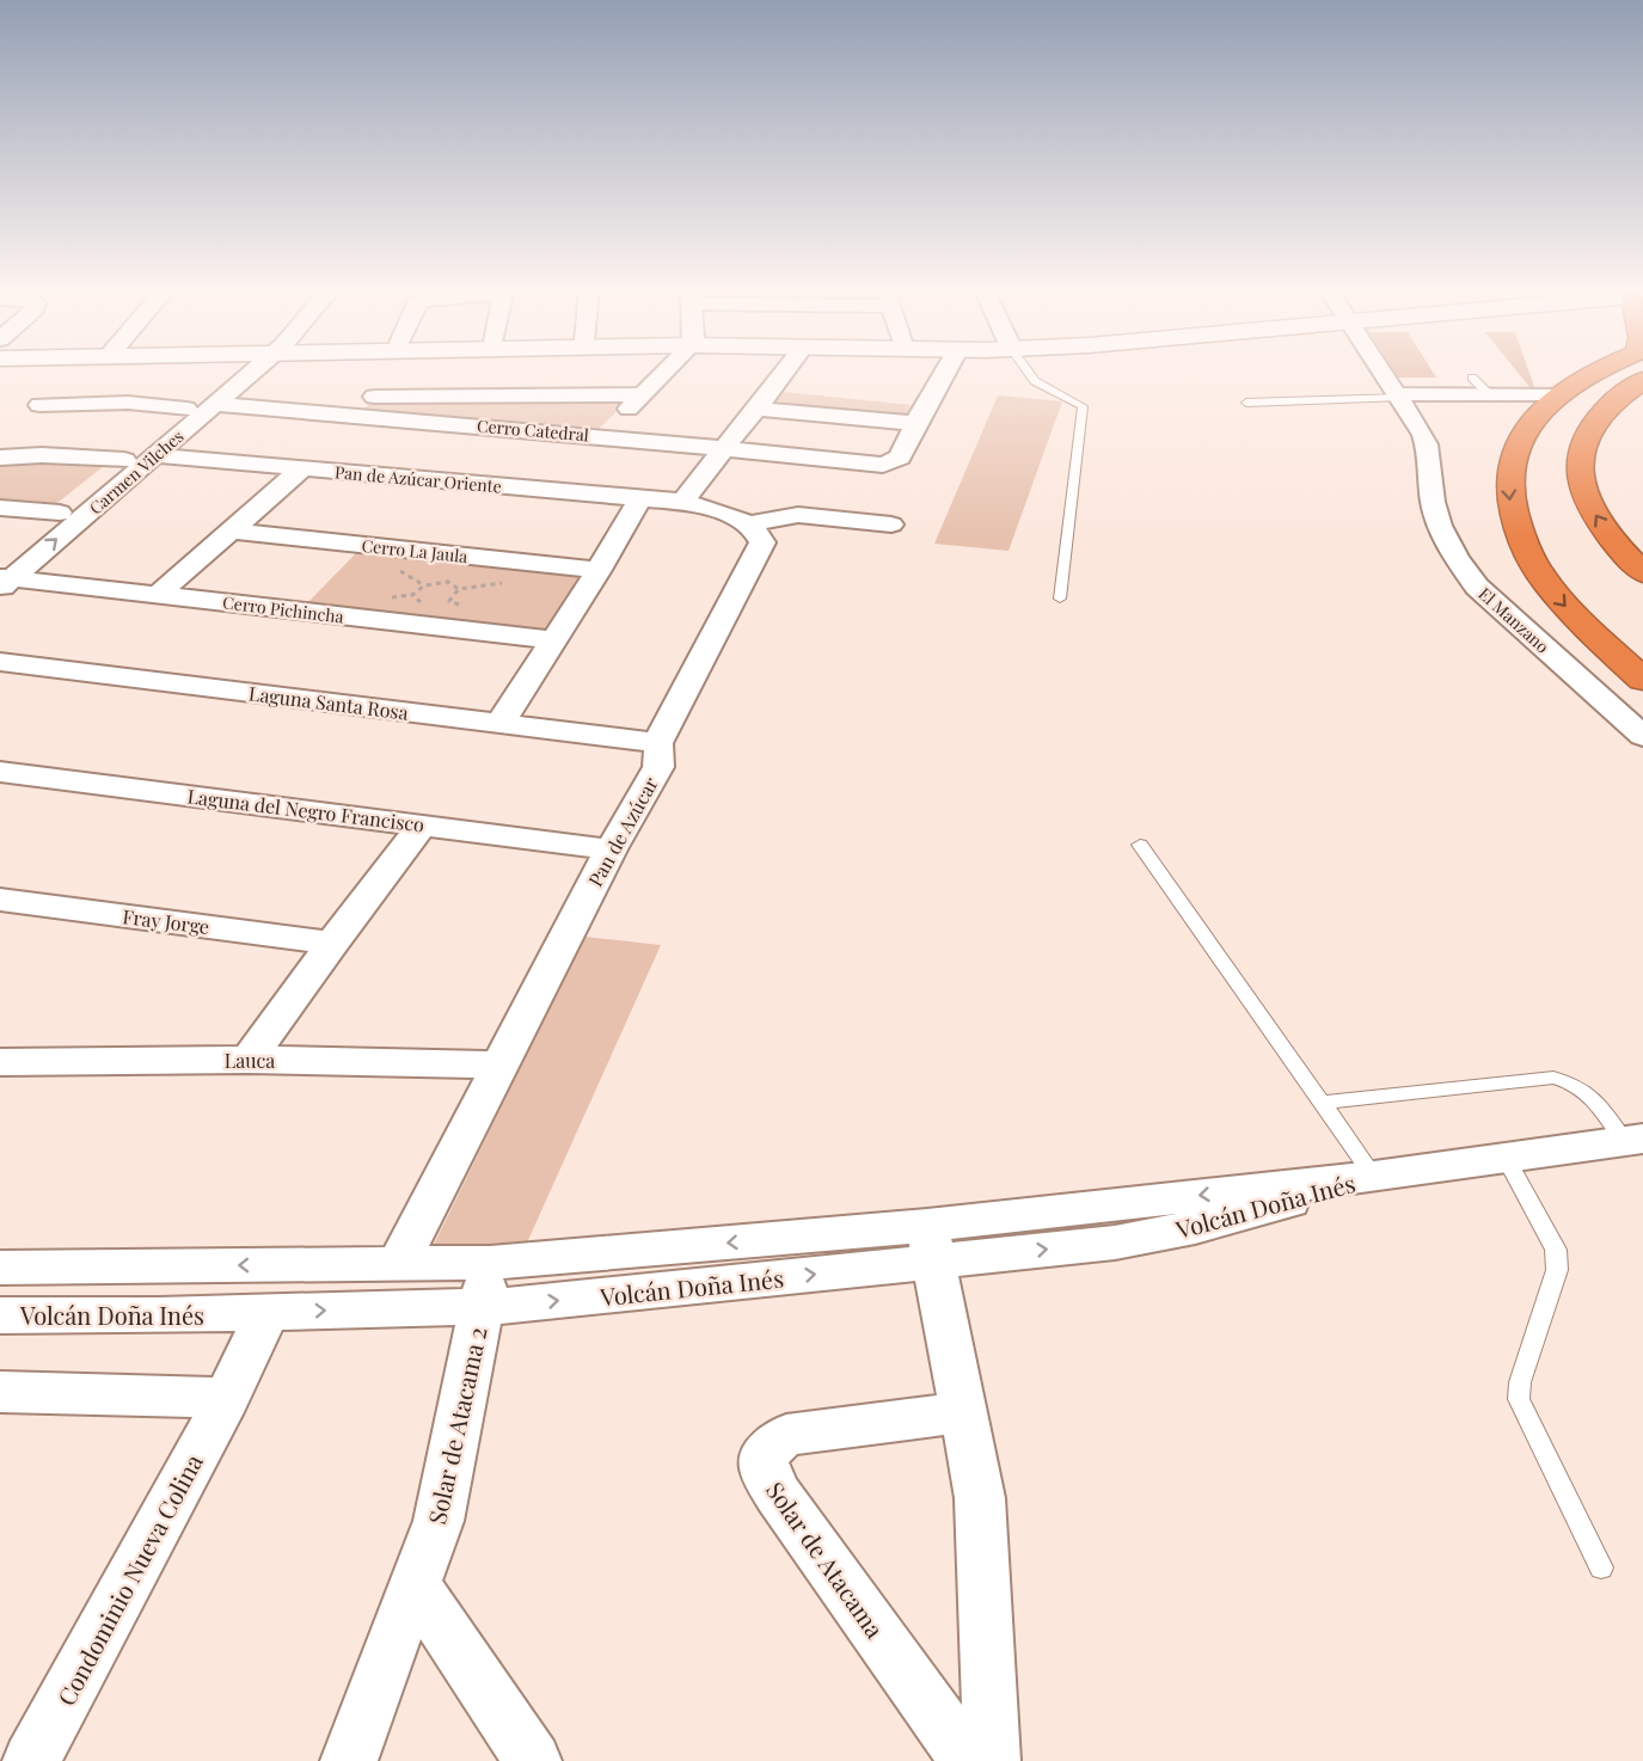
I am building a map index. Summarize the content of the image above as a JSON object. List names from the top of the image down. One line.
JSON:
{"streets":{"street":["Cerro Catedral","Carmen Vilches","Pan de Azúcar Oriente","Cerro La Jaula","Cerro Pichincha","El Manzano","Laguna Santa Rosa","Laguna del Negro Francisco","Pan de Azúcar","Fray Jorge","Lauca","Volcán Doña Inés","Solar de Atacama 2","Solar de Atacama","Condominio Nueva Colina"]},"crossings":[["Cerro Catedral","Carmen Vilches"],["Carmen Vilches","Pan de Azúcar Oriente"],["Carmen Vilches","Cerro Pichincha"],["Laguna Santa Rosa","Pan de Azúcar"],["Laguna del Negro Francisco","Pan de Azúcar"],["Pan de Azúcar","Lauca"],["Pan de Azúcar","Volcán Doña Inés"],["Volcán Doña Inés","Solar de Atacama 2"],["Volcán Doña Inés","Condominio Nueva Colina"]]}
